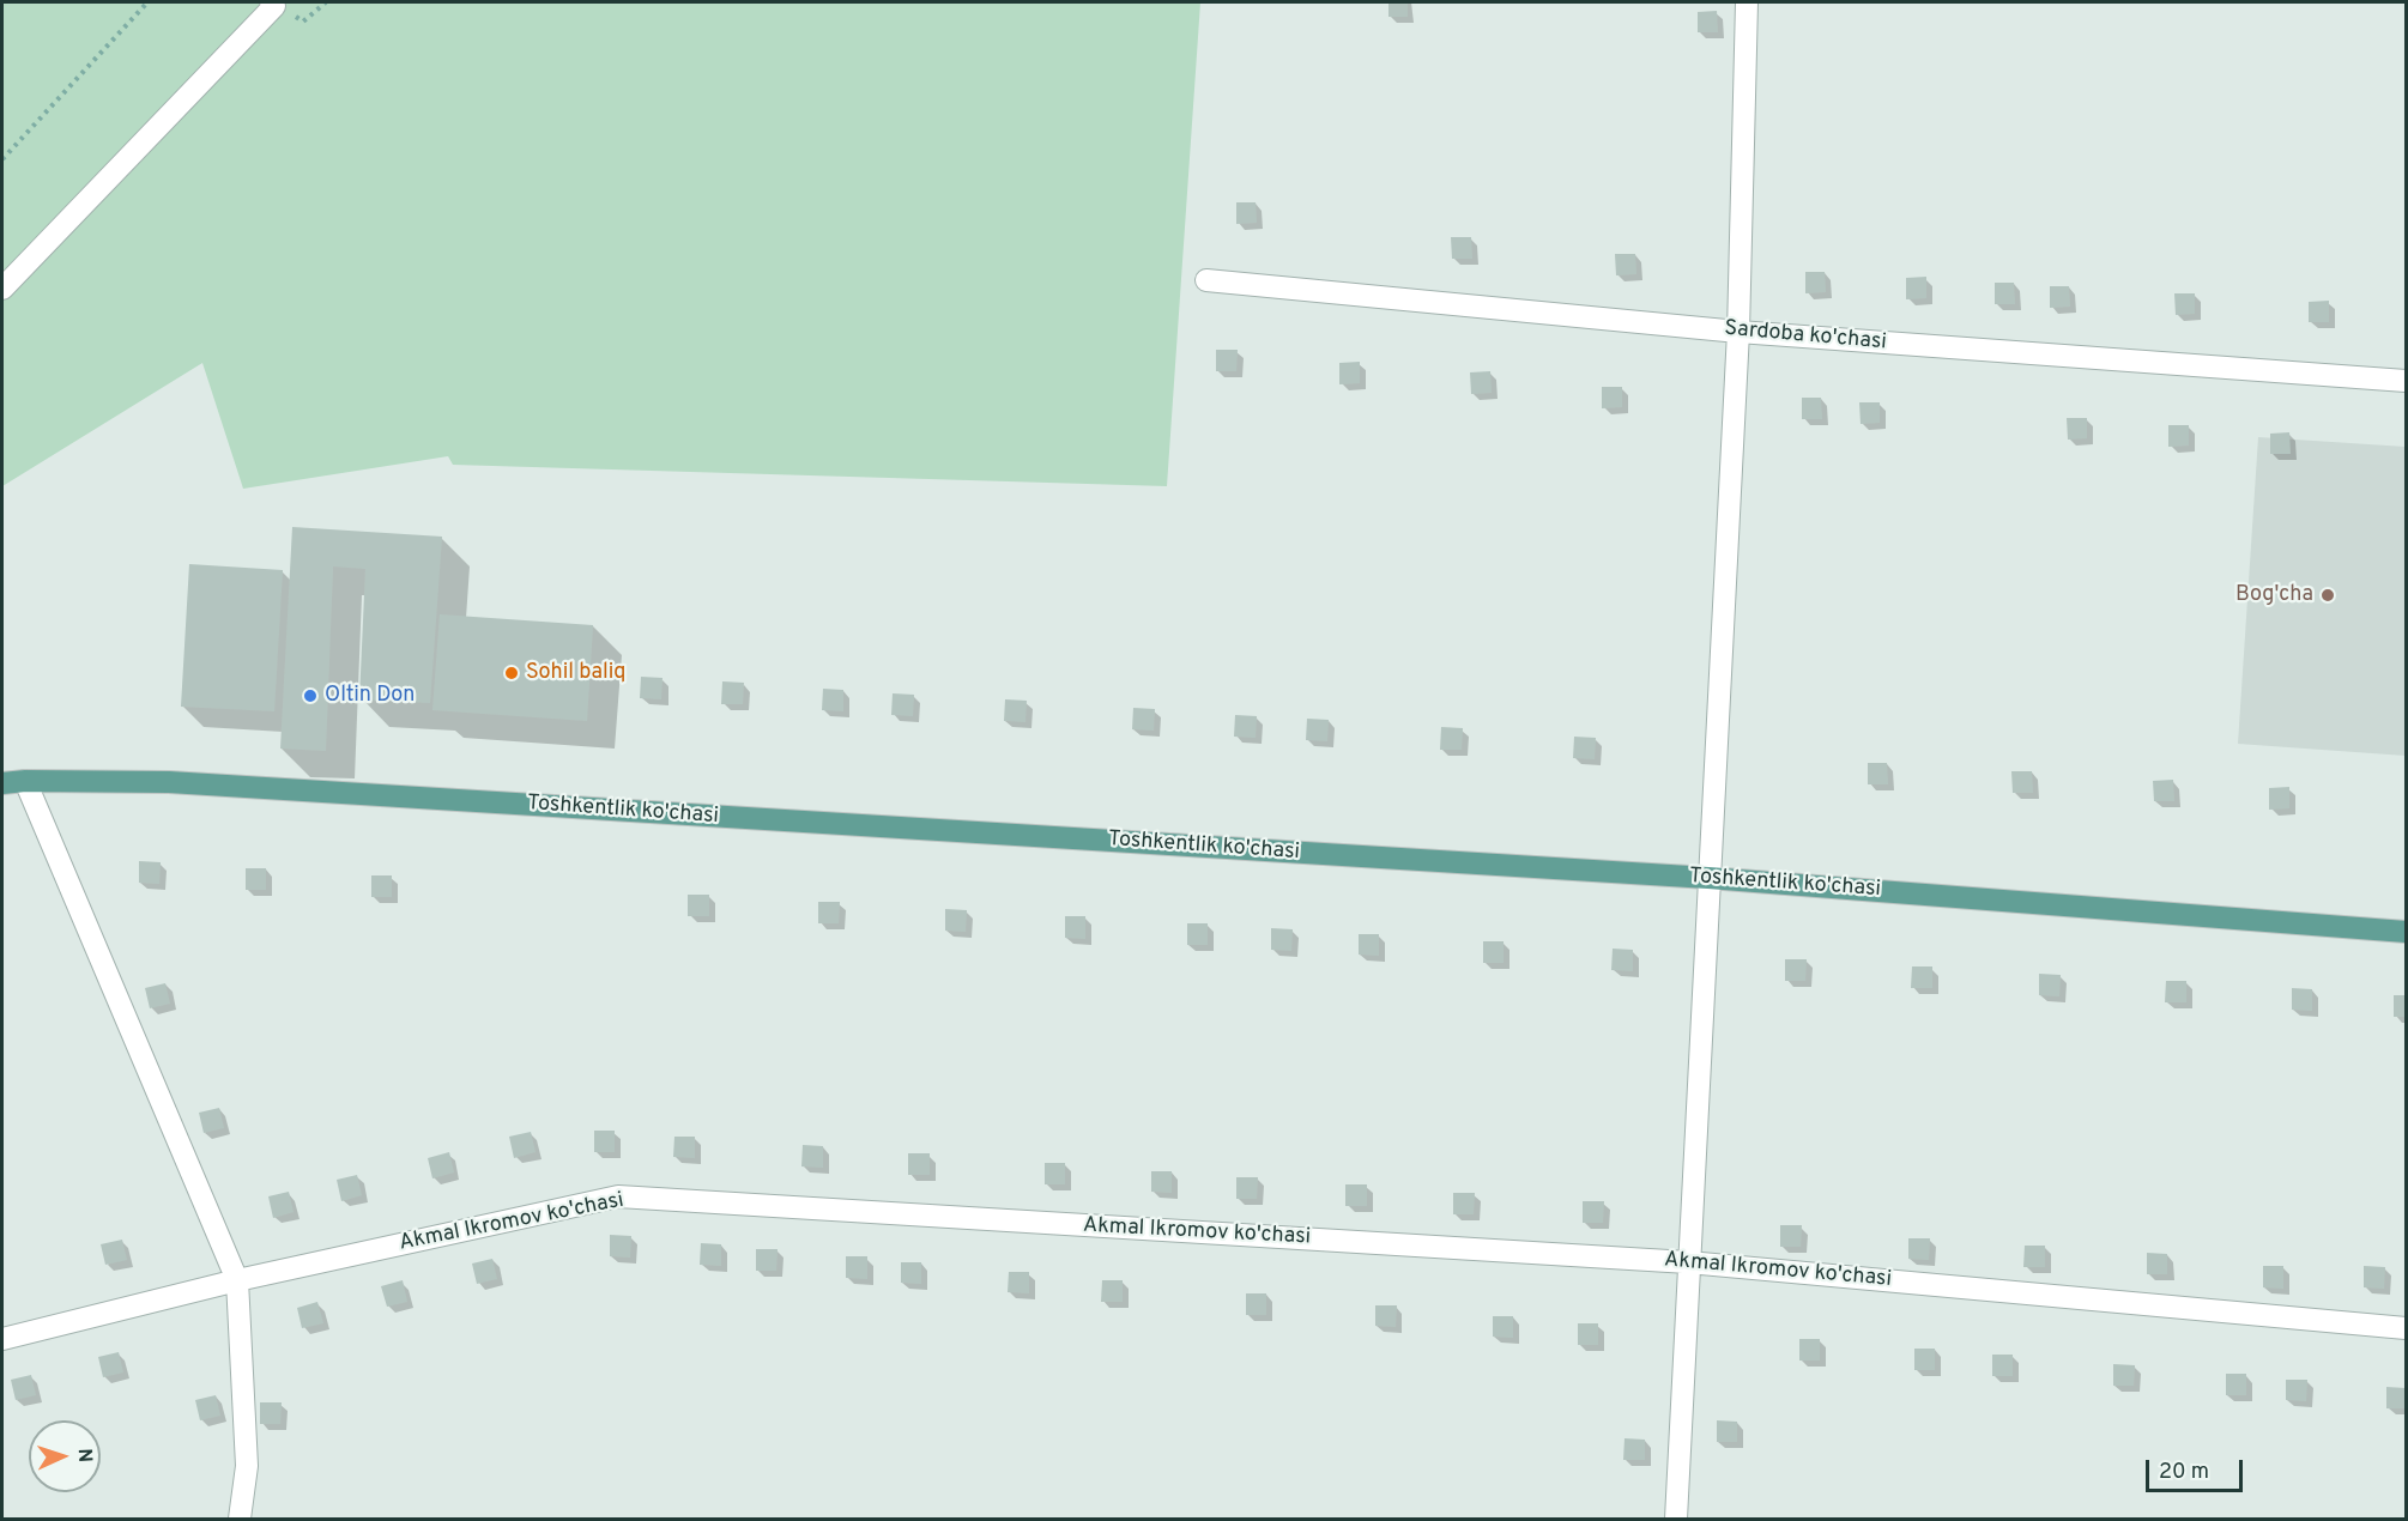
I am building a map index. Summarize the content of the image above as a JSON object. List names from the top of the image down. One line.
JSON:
{"streets":{"main road":["Toshkentlik ko'chasi"],"street":["Sardoba ko'chasi","Akmal Ikromov ko'chasi"]},"places":["Bog'cha","Sohil baliq","Oltin Don"],"scale_bar":"20 m","north":"right"}
